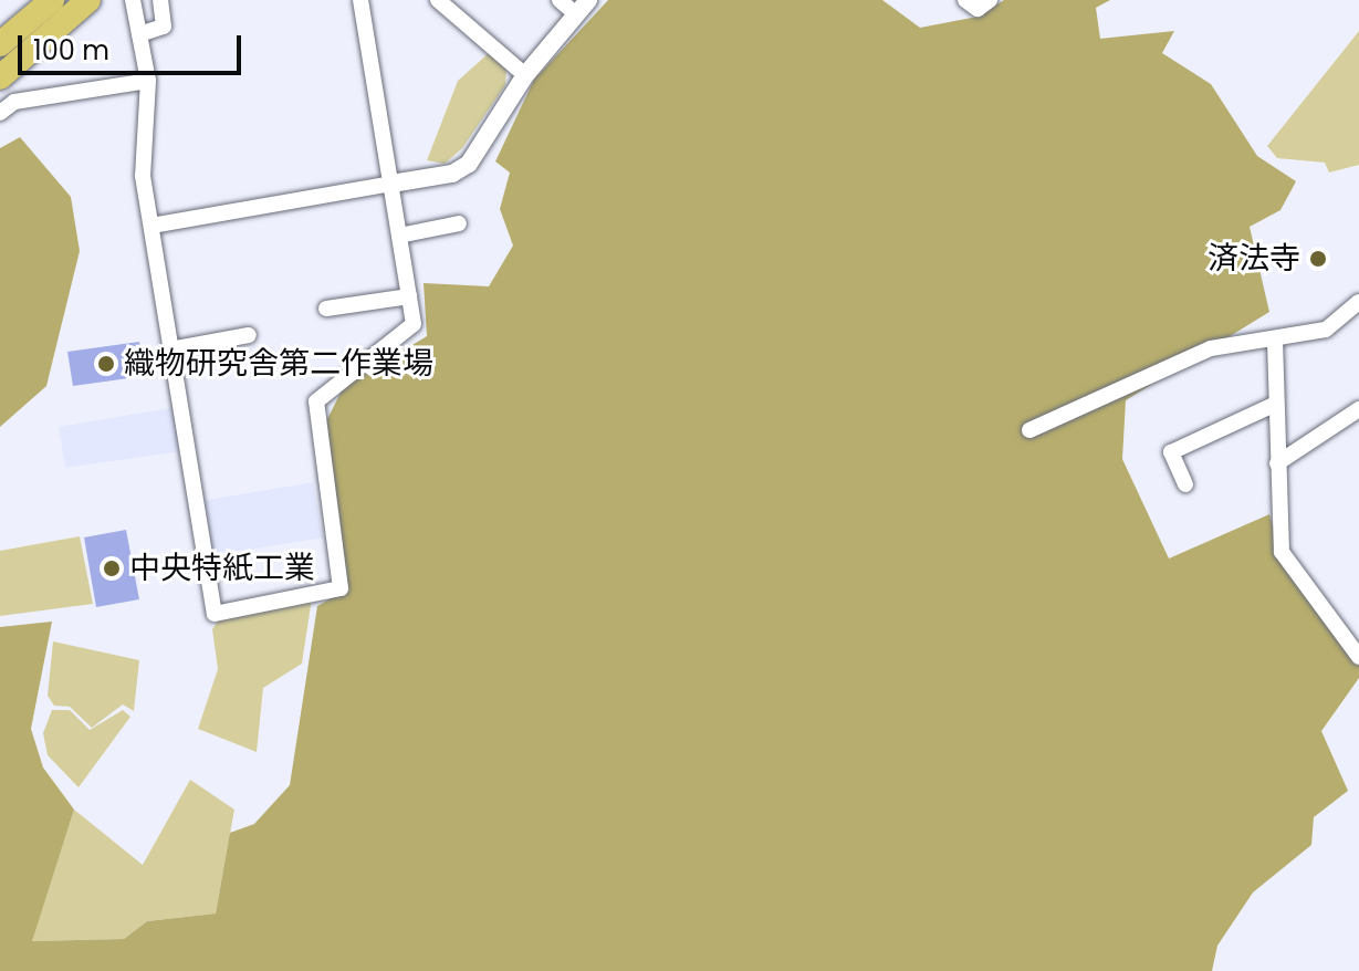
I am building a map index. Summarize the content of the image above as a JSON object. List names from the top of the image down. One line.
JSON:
{"places":["済法寺","織物研究舎第二作業場","中央特紙工業"],"scale_bar":"100 m"}
